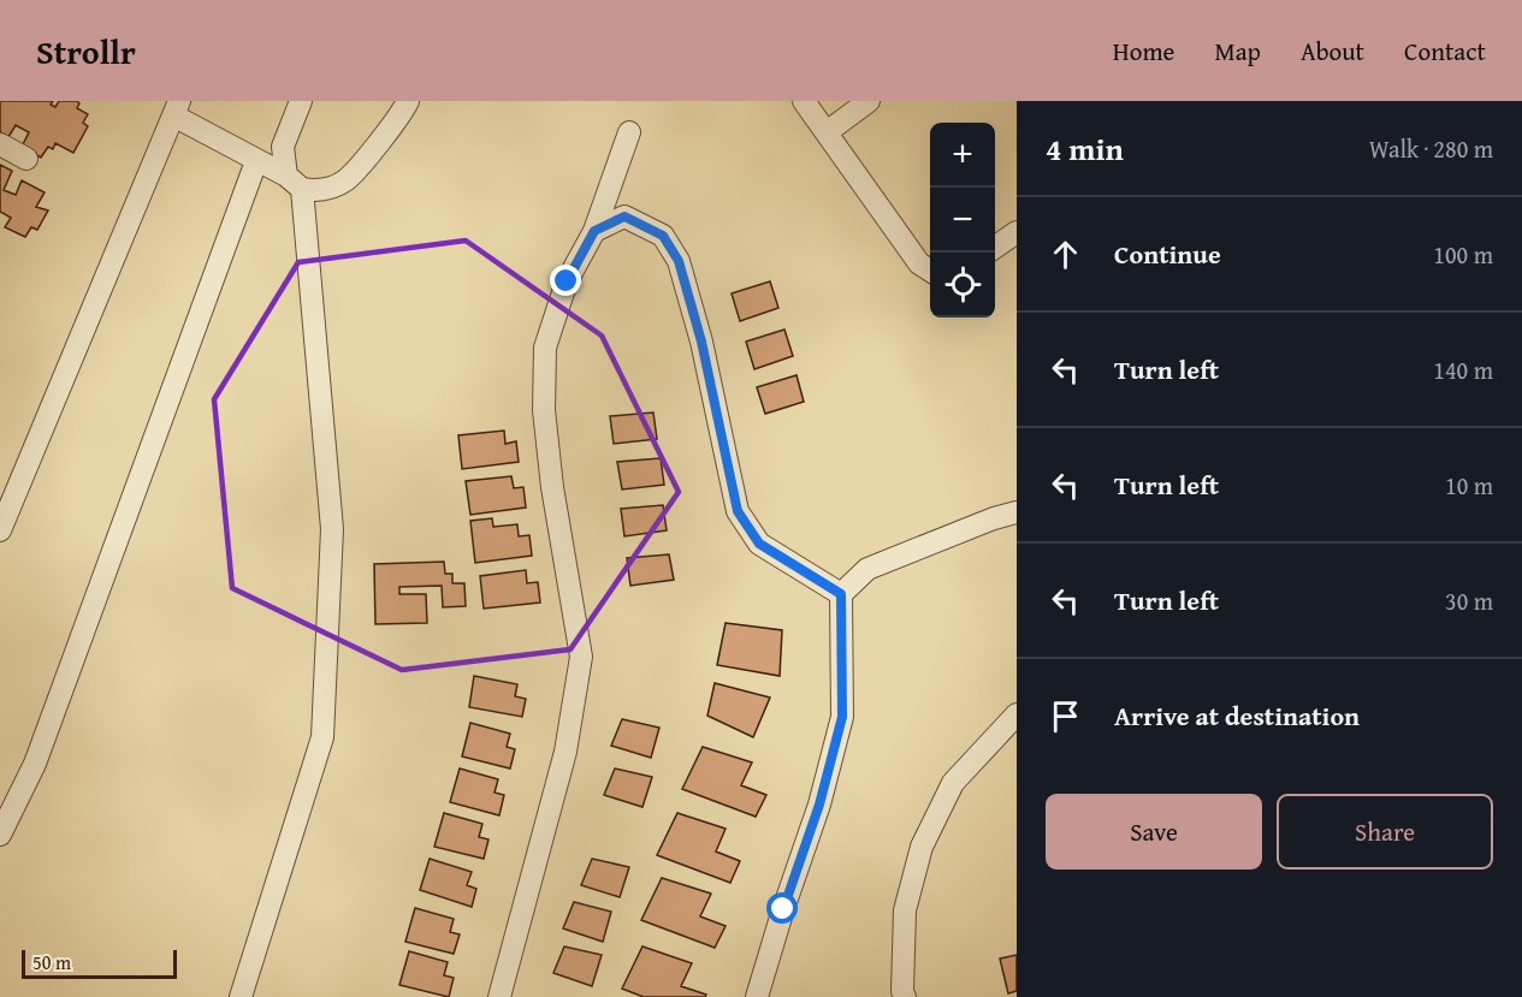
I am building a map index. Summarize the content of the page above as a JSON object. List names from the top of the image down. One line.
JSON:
{"scale_bar":"50 m","page":{"header":"Strollr","nav":["Home","Map","About","Contact"],"heading":["4 min","Walk · 280 m"],"map_buttons":["+","−"],"list":[["Continue","100 m"],["Turn left","140 m"],["Turn left","10 m"],["Turn left","30 m"],"Arrive at destination"],"buttons":["Save","Share"],"scale":"50 m"}}
